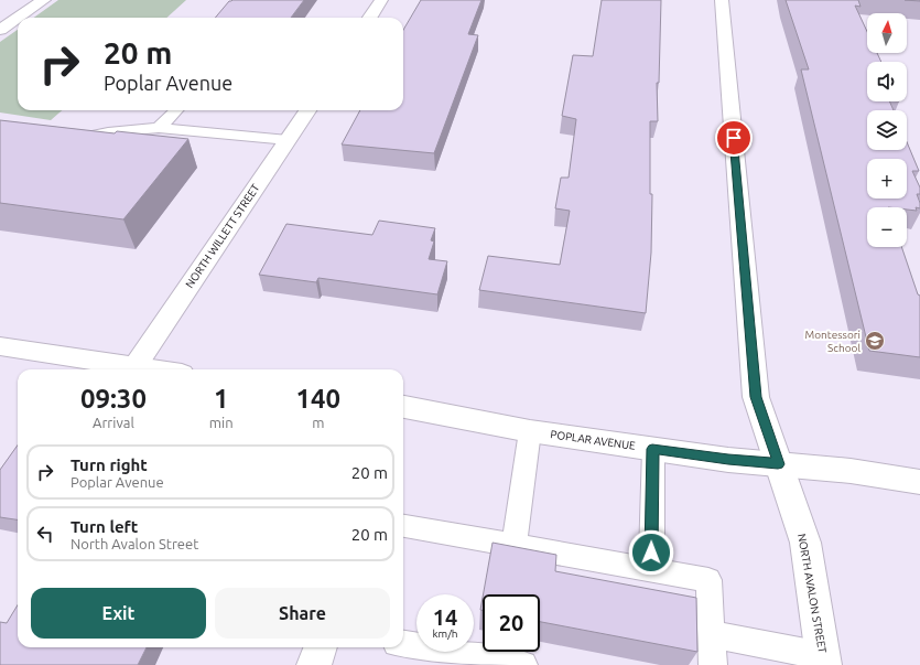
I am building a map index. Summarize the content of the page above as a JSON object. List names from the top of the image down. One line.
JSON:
{"streets":{"street":["NORTH WILLETT STREET","POPLAR AVENUE","NORTH AVALON STREET"]},"crossings":[["POPLAR AVENUE","NORTH AVALON STREET"]],"places":{"school or university":["Montessori School"]},"north":"top","page":{"map_buttons":["+","−"],"turn":["20 m","Poplar Avenue"],"eta":["09:30","Arrival","1","min","140","m"],"list":[{"name":"Turn right","note":"Poplar Avenue","value":"20 m"},{"name":"Turn left","note":"North Avalon Street","value":"20 m"}],"buttons":["Exit","Share"],"speed":"14 km/h","limit":"20"}}
